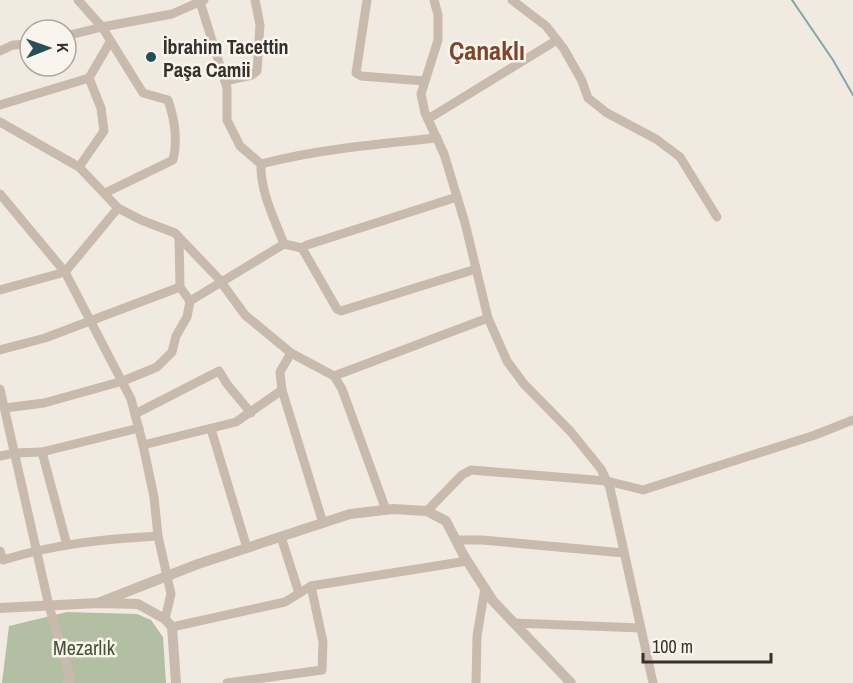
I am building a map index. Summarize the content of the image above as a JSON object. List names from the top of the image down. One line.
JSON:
{"districts":["Çanaklı"],"parks":["Mezarlık"],"places":["İbrahim Tacettin Paşa Camii"],"scale_bar":"100 m","north":"right"}
